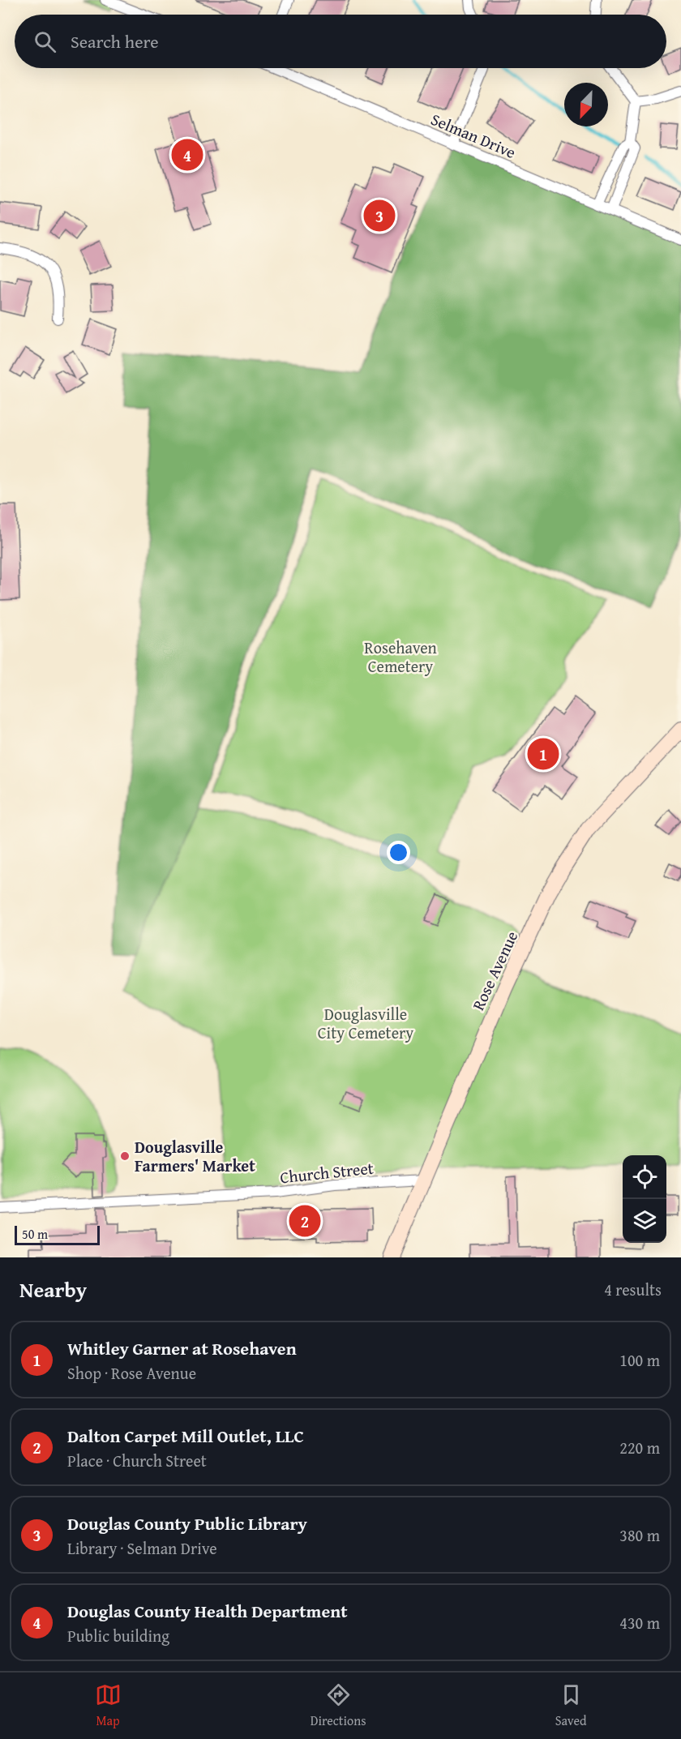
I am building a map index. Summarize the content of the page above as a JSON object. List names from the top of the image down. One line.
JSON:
{"streets":{"street":["Selman Drive","Rose Avenue","Church Street"]},"crossings":[["Rose Avenue","Church Street"]],"parks":["Rosehaven Cemetery","Douglasville City Cemetery"],"places":["Douglasville Farmers' Market"],"scale_bar":"50 m","north":"bottom left","page":{"search":"Search here","pins":["4","3","1","2"],"scale":"50 m","heading":["Nearby","4 results"],"list":[{"mark":"1","name":"Whitley Garner at Rosehaven","note":"Shop · Rose Avenue","value":"100 m"},{"mark":"2","name":"Dalton Carpet Mill Outlet, LLC","note":"Place · Church Street","value":"220 m"},{"mark":"3","name":"Douglas County Public Library","note":"Library · Selman Drive","value":"380 m"},{"mark":"4","name":"Douglas County Health Department","note":"Public building","value":"430 m"}],"nav":["Map","Directions","Saved"]}}
